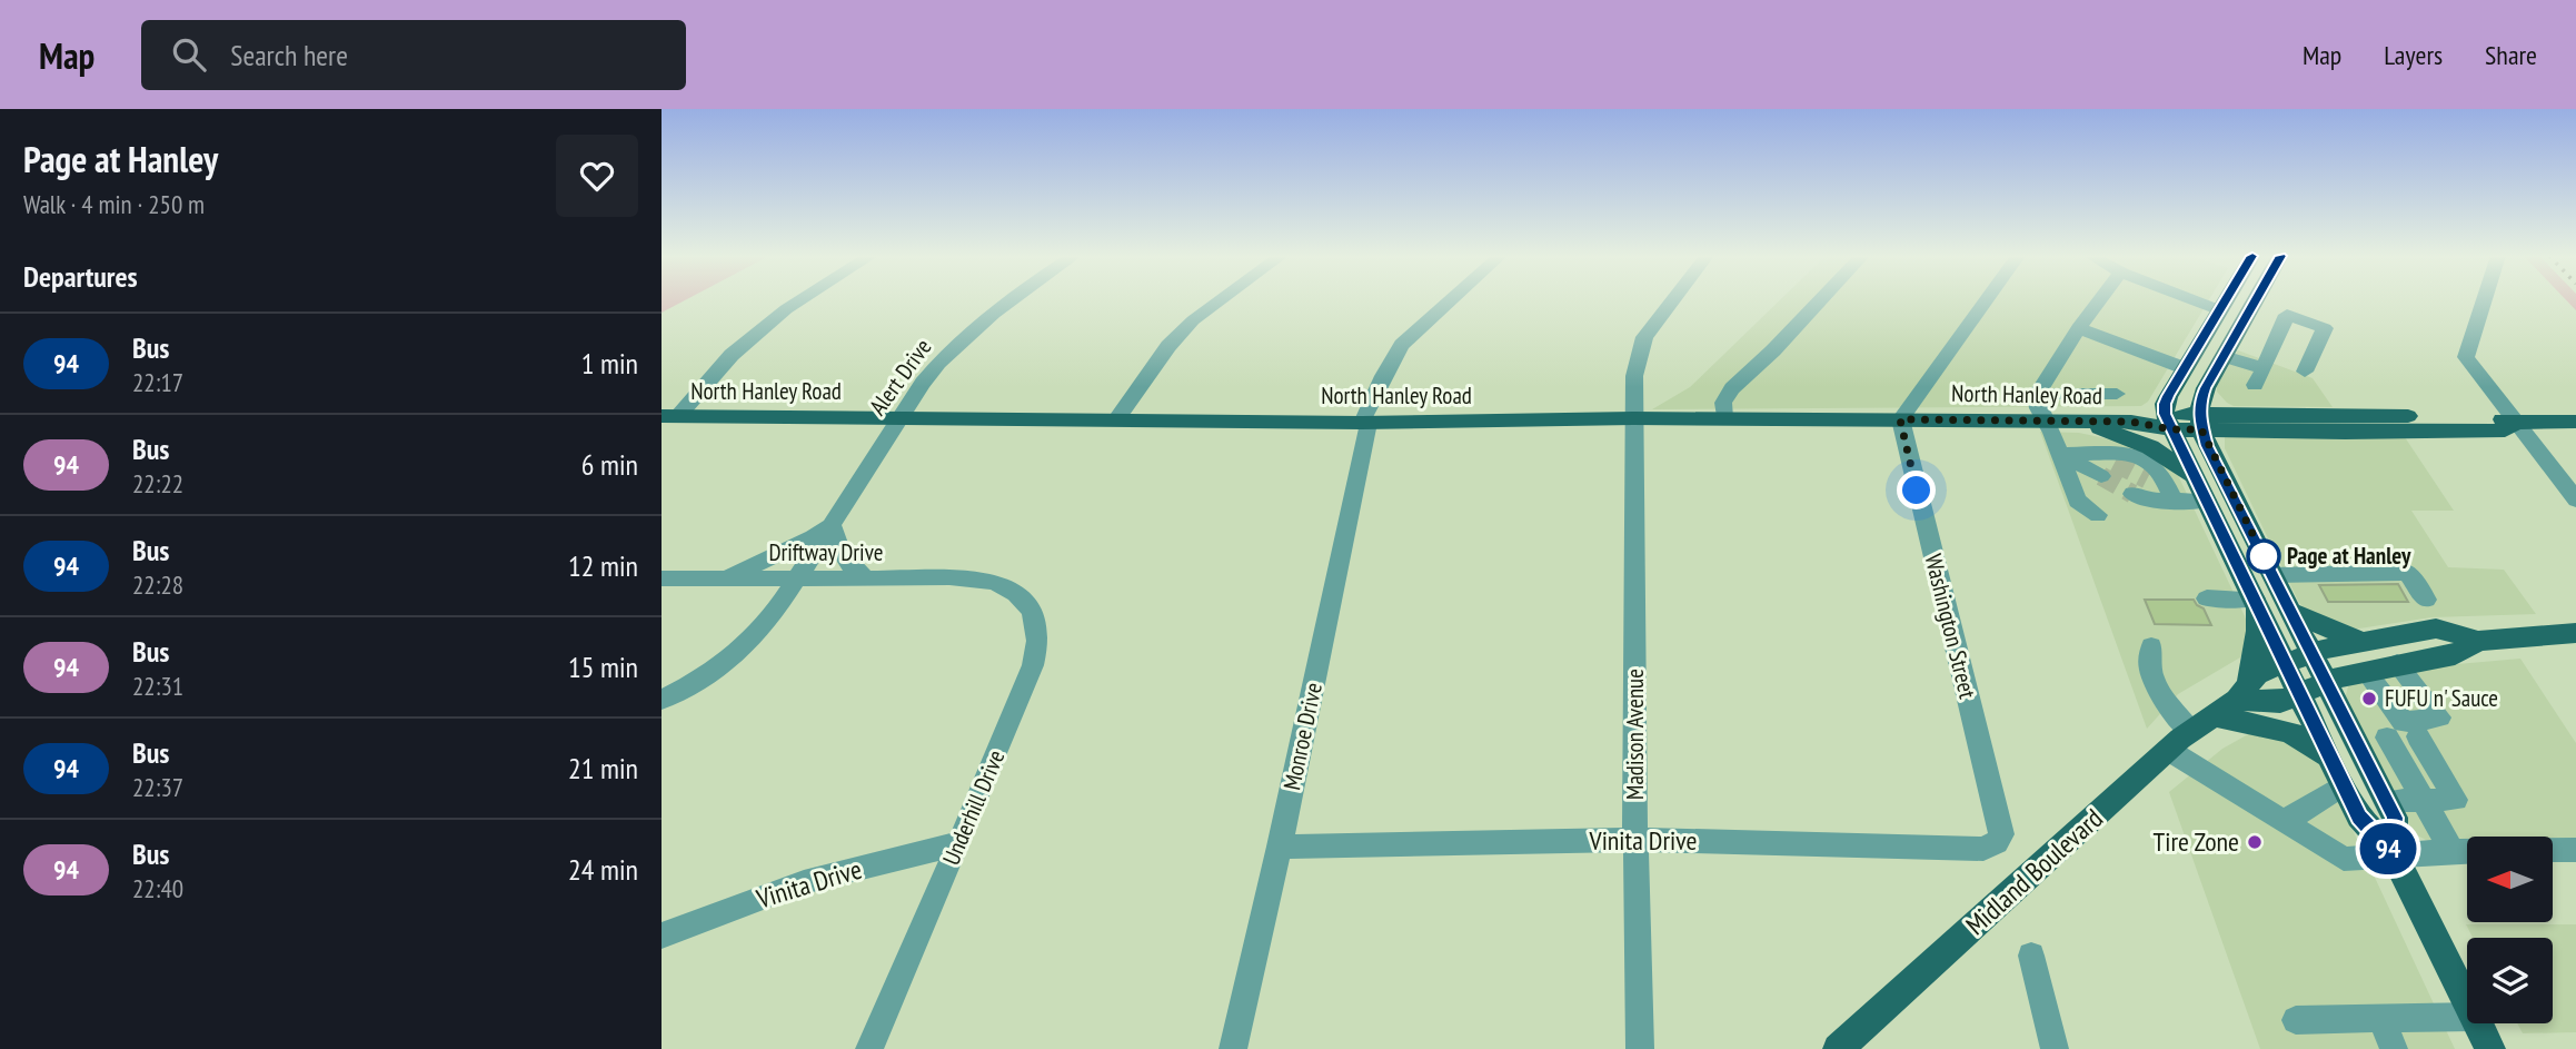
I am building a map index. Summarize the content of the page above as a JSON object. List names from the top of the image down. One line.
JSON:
{"streets":{"main road":["North Hanley Road","Midland Boulevard"],"street":["Alert Drive","Driftway Drive","Washington Street","Madison Avenue","Monroe Drive","Underhill Drive","Vinita Drive"]},"crossings":[["Alert Drive","North Hanley Road"],["Alert Drive","Driftway Drive"],["North Hanley Road","Washington Street"],["North Hanley Road","Madison Avenue"],["North Hanley Road","Monroe Drive"],["Driftway Drive","Underhill Drive"],["Washington Street","Vinita Drive"],["Madison Avenue","Vinita Drive"],["Monroe Drive","Vinita Drive"],["Underhill Drive","Vinita Drive"]],"places":["Page at Hanley","FUFU n' Sauce","Tire Zone"],"lines":["bus line 94"],"north":"left","page":{"header":"Map","search":"Search here","nav":["Map","Layers","Share"],"heading":[["Page at Hanley","Walk · 4 min · 250 m"],"Departures"],"on_map":"94","list":[{"mark":"94","name":"Bus","note":"22:17","value":"1 min"},{"mark":"94","name":"Bus","note":"22:22","value":"6 min"},{"mark":"94","name":"Bus","note":"22:28","value":"12 min"},{"mark":"94","name":"Bus","note":"22:31","value":"15 min"},{"mark":"94","name":"Bus","note":"22:37","value":"21 min"},{"mark":"94","name":"Bus","note":"22:40","value":"24 min"}]}}
